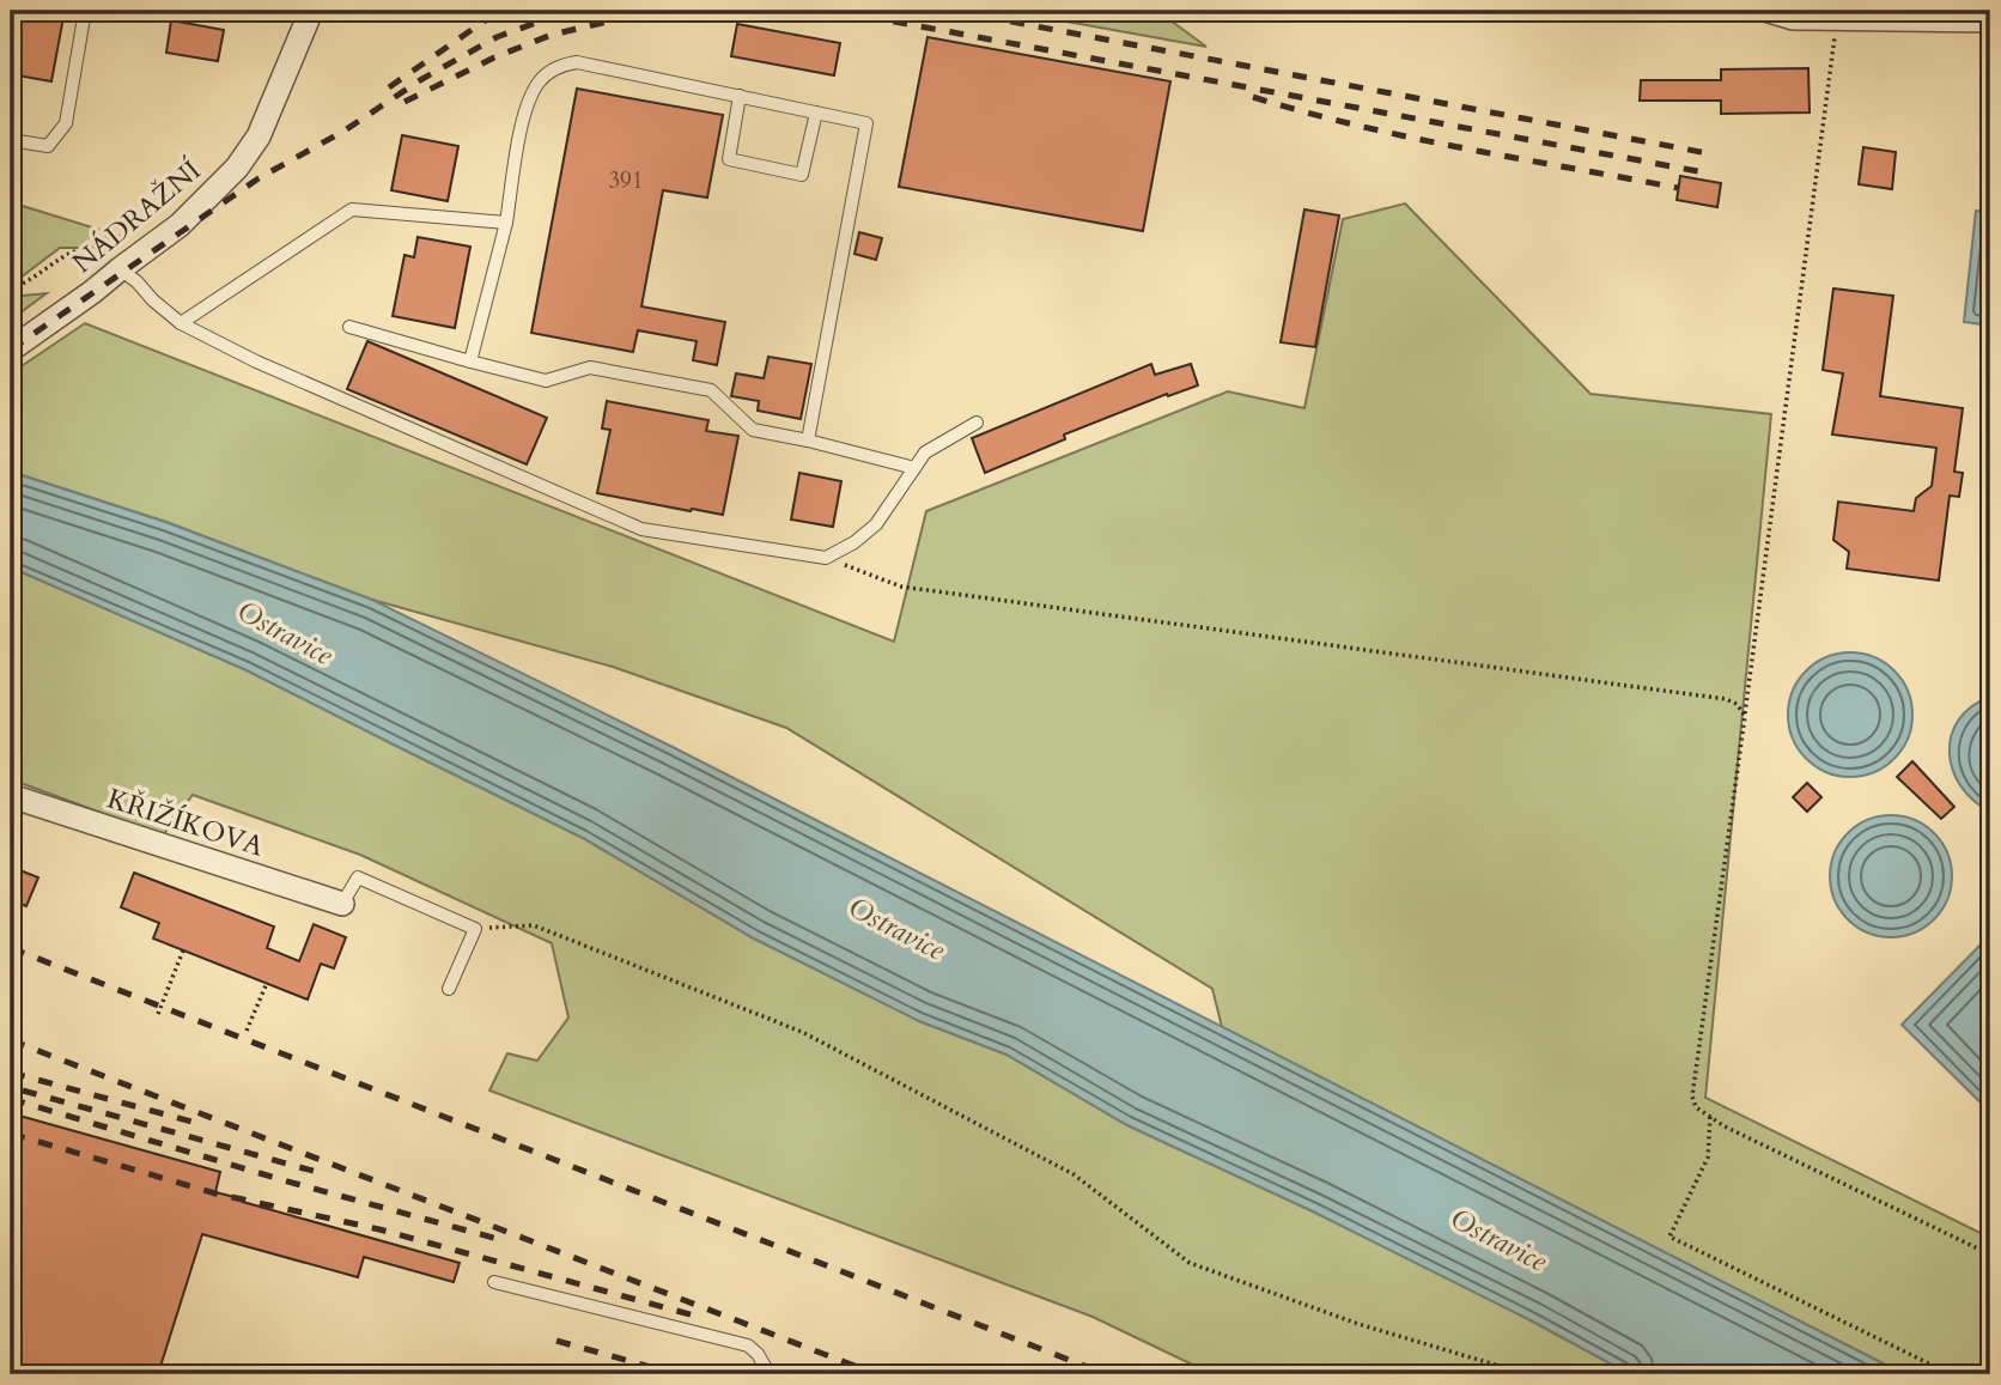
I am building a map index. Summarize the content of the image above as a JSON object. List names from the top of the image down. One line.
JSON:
{"streets":{"street":["NÁDRAŽNÍ","KŘIŽÍKOVA"]},"water":["Ostravice"],"house_numbers":["391"]}
